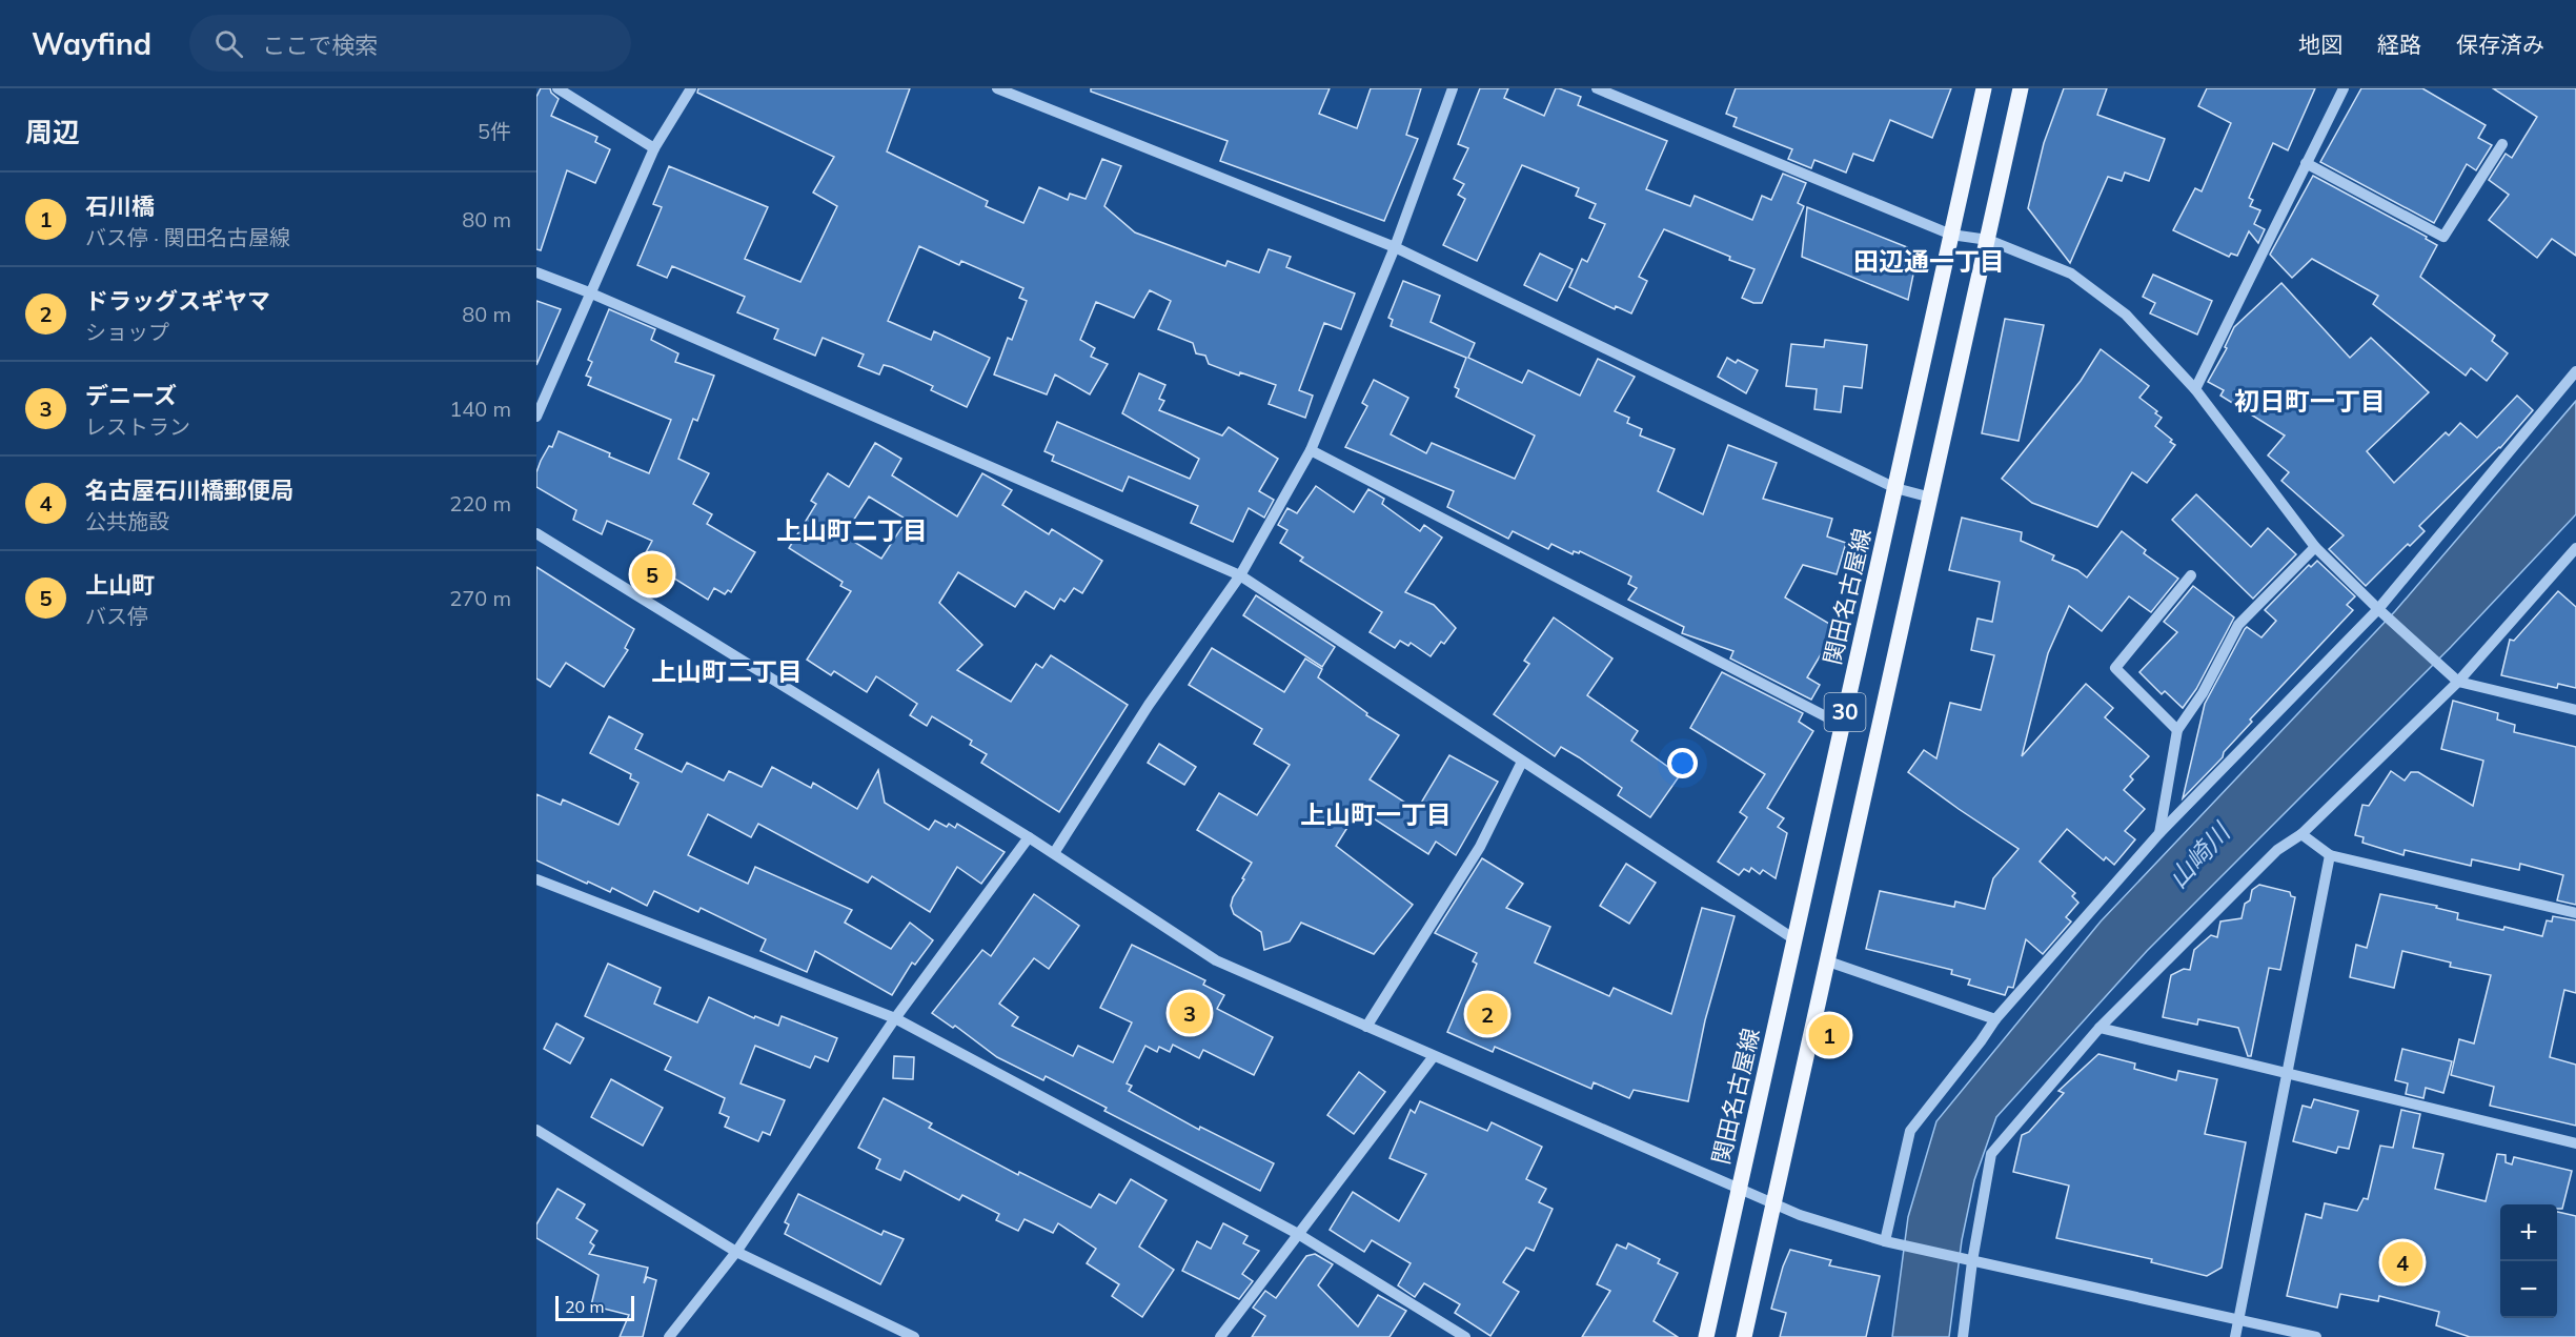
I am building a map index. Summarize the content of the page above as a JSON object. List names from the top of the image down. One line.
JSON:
{"streets":{"main road":["関田名古屋線","30"]},"districts":["田辺通一丁目","初日町一丁目","上山町二丁目","上山町二丁目","上山町一丁目"],"water":["山崎川"],"scale_bar":"20 m","page":{"header":"Wayfind","search":"ここで検索","nav":["地図","経路","保存済み"],"heading":["周辺","5件"],"list":[{"mark":"1","name":"石川橋","note":"バス停 · 関田名古屋線","value":"80 m"},{"mark":"2","name":"ドラッグスギヤマ","note":"ショップ","value":"80 m"},{"mark":"3","name":"デニーズ","note":"レストラン","value":"140 m"},{"mark":"4","name":"名古屋石川橋郵便局","note":"公共施設","value":"220 m"},{"mark":"5","name":"上山町","note":"バス停","value":"270 m"}],"pins":["5","3","2","1","4"],"map_buttons":["+","−"],"scale":"20 m"}}
